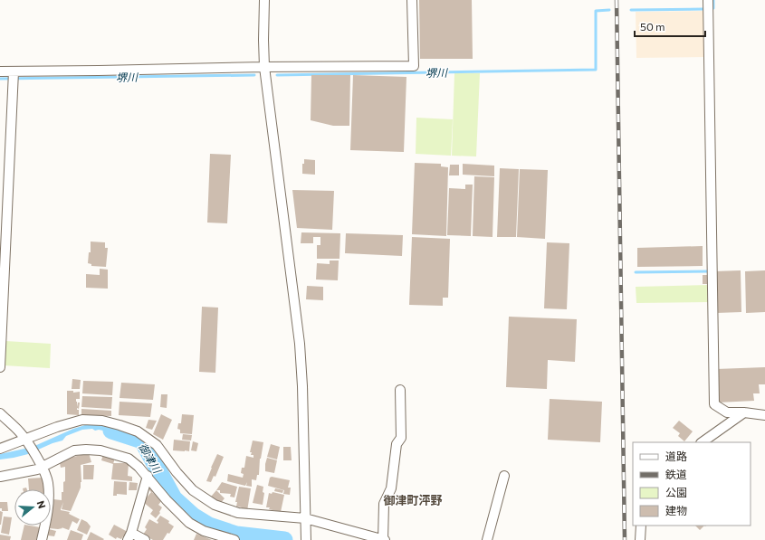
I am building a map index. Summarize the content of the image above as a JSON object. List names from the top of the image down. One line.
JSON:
{"districts":["御津町泙野"],"water":["堺川","御津川"],"legend":["道路","鉄道","公園","建物"],"scale_bar":"50 m","north":"right"}
